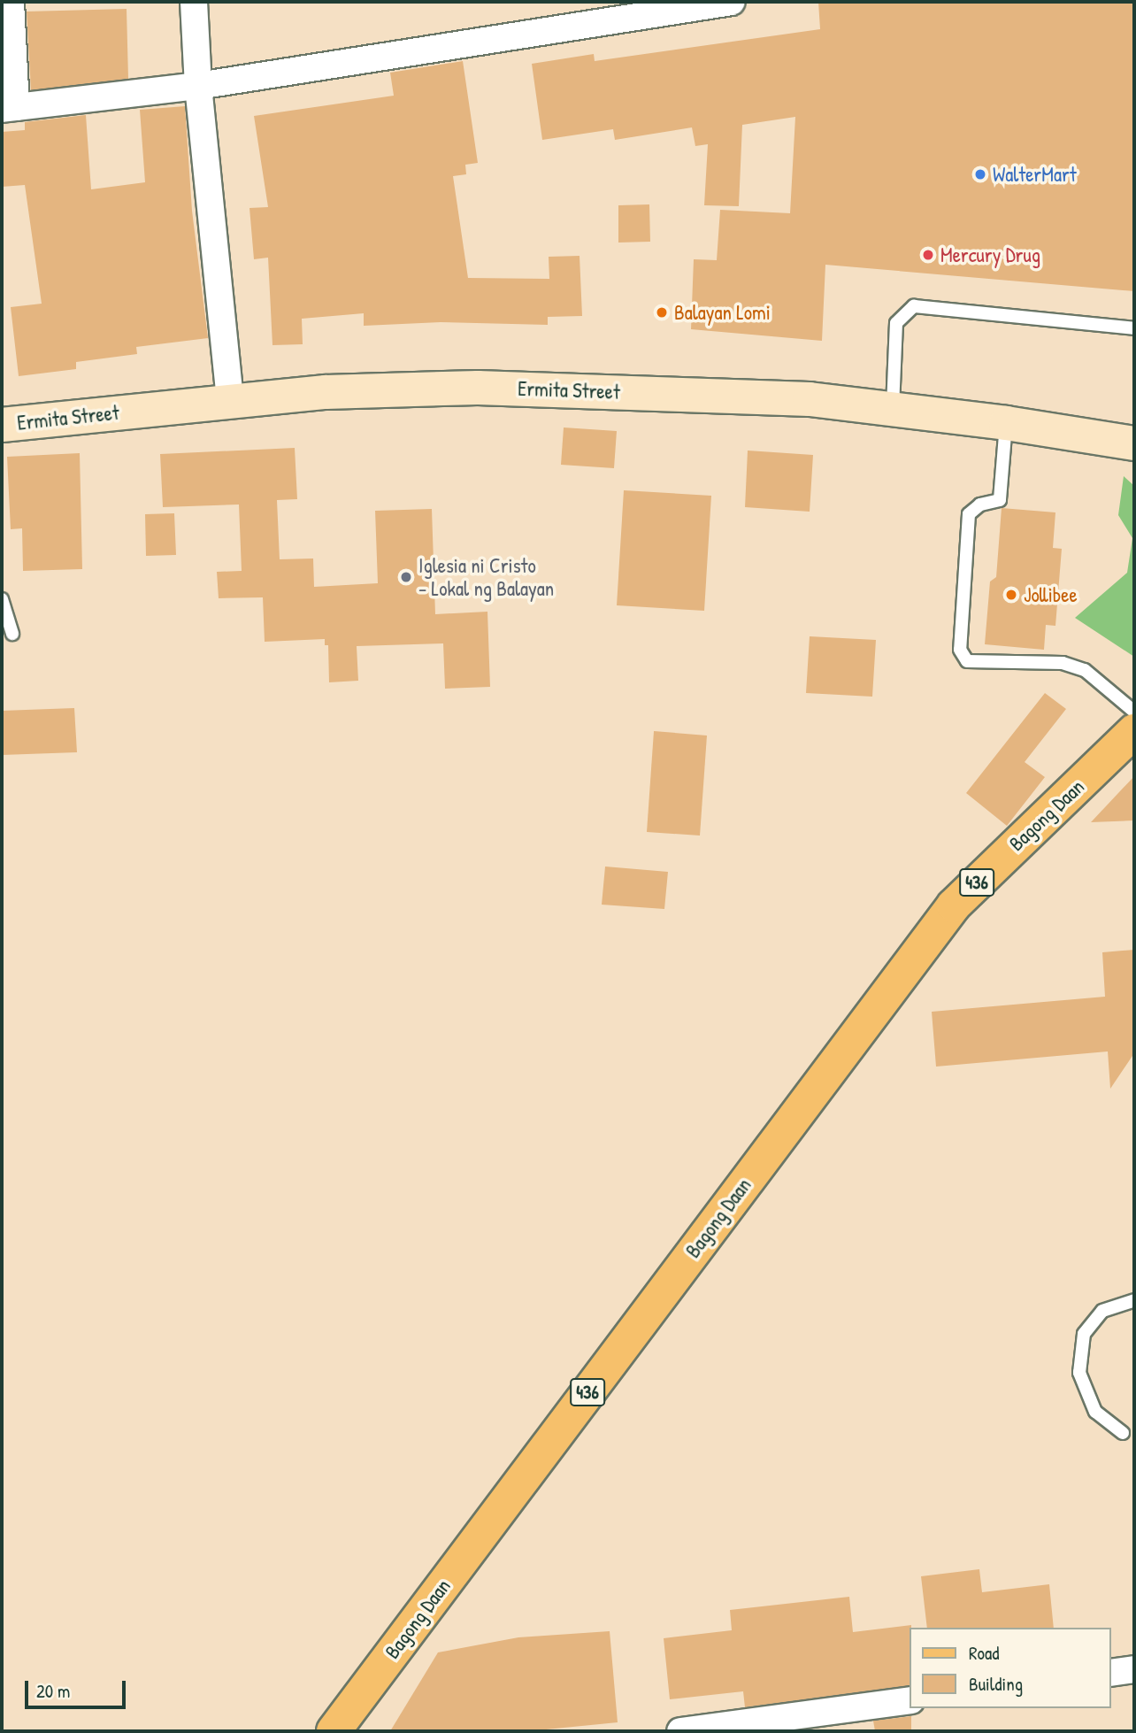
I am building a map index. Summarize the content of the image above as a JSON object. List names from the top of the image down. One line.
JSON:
{"streets":{"main road":["Ermita Street","Bagong Daan","436"]},"places":["WalterMart","Mercury Drug","Balayan Lomi","Iglesia ni Cristo - Lokal ng Balayan","Jollibee"],"legend":["Road","Building"],"scale_bar":"20 m"}
